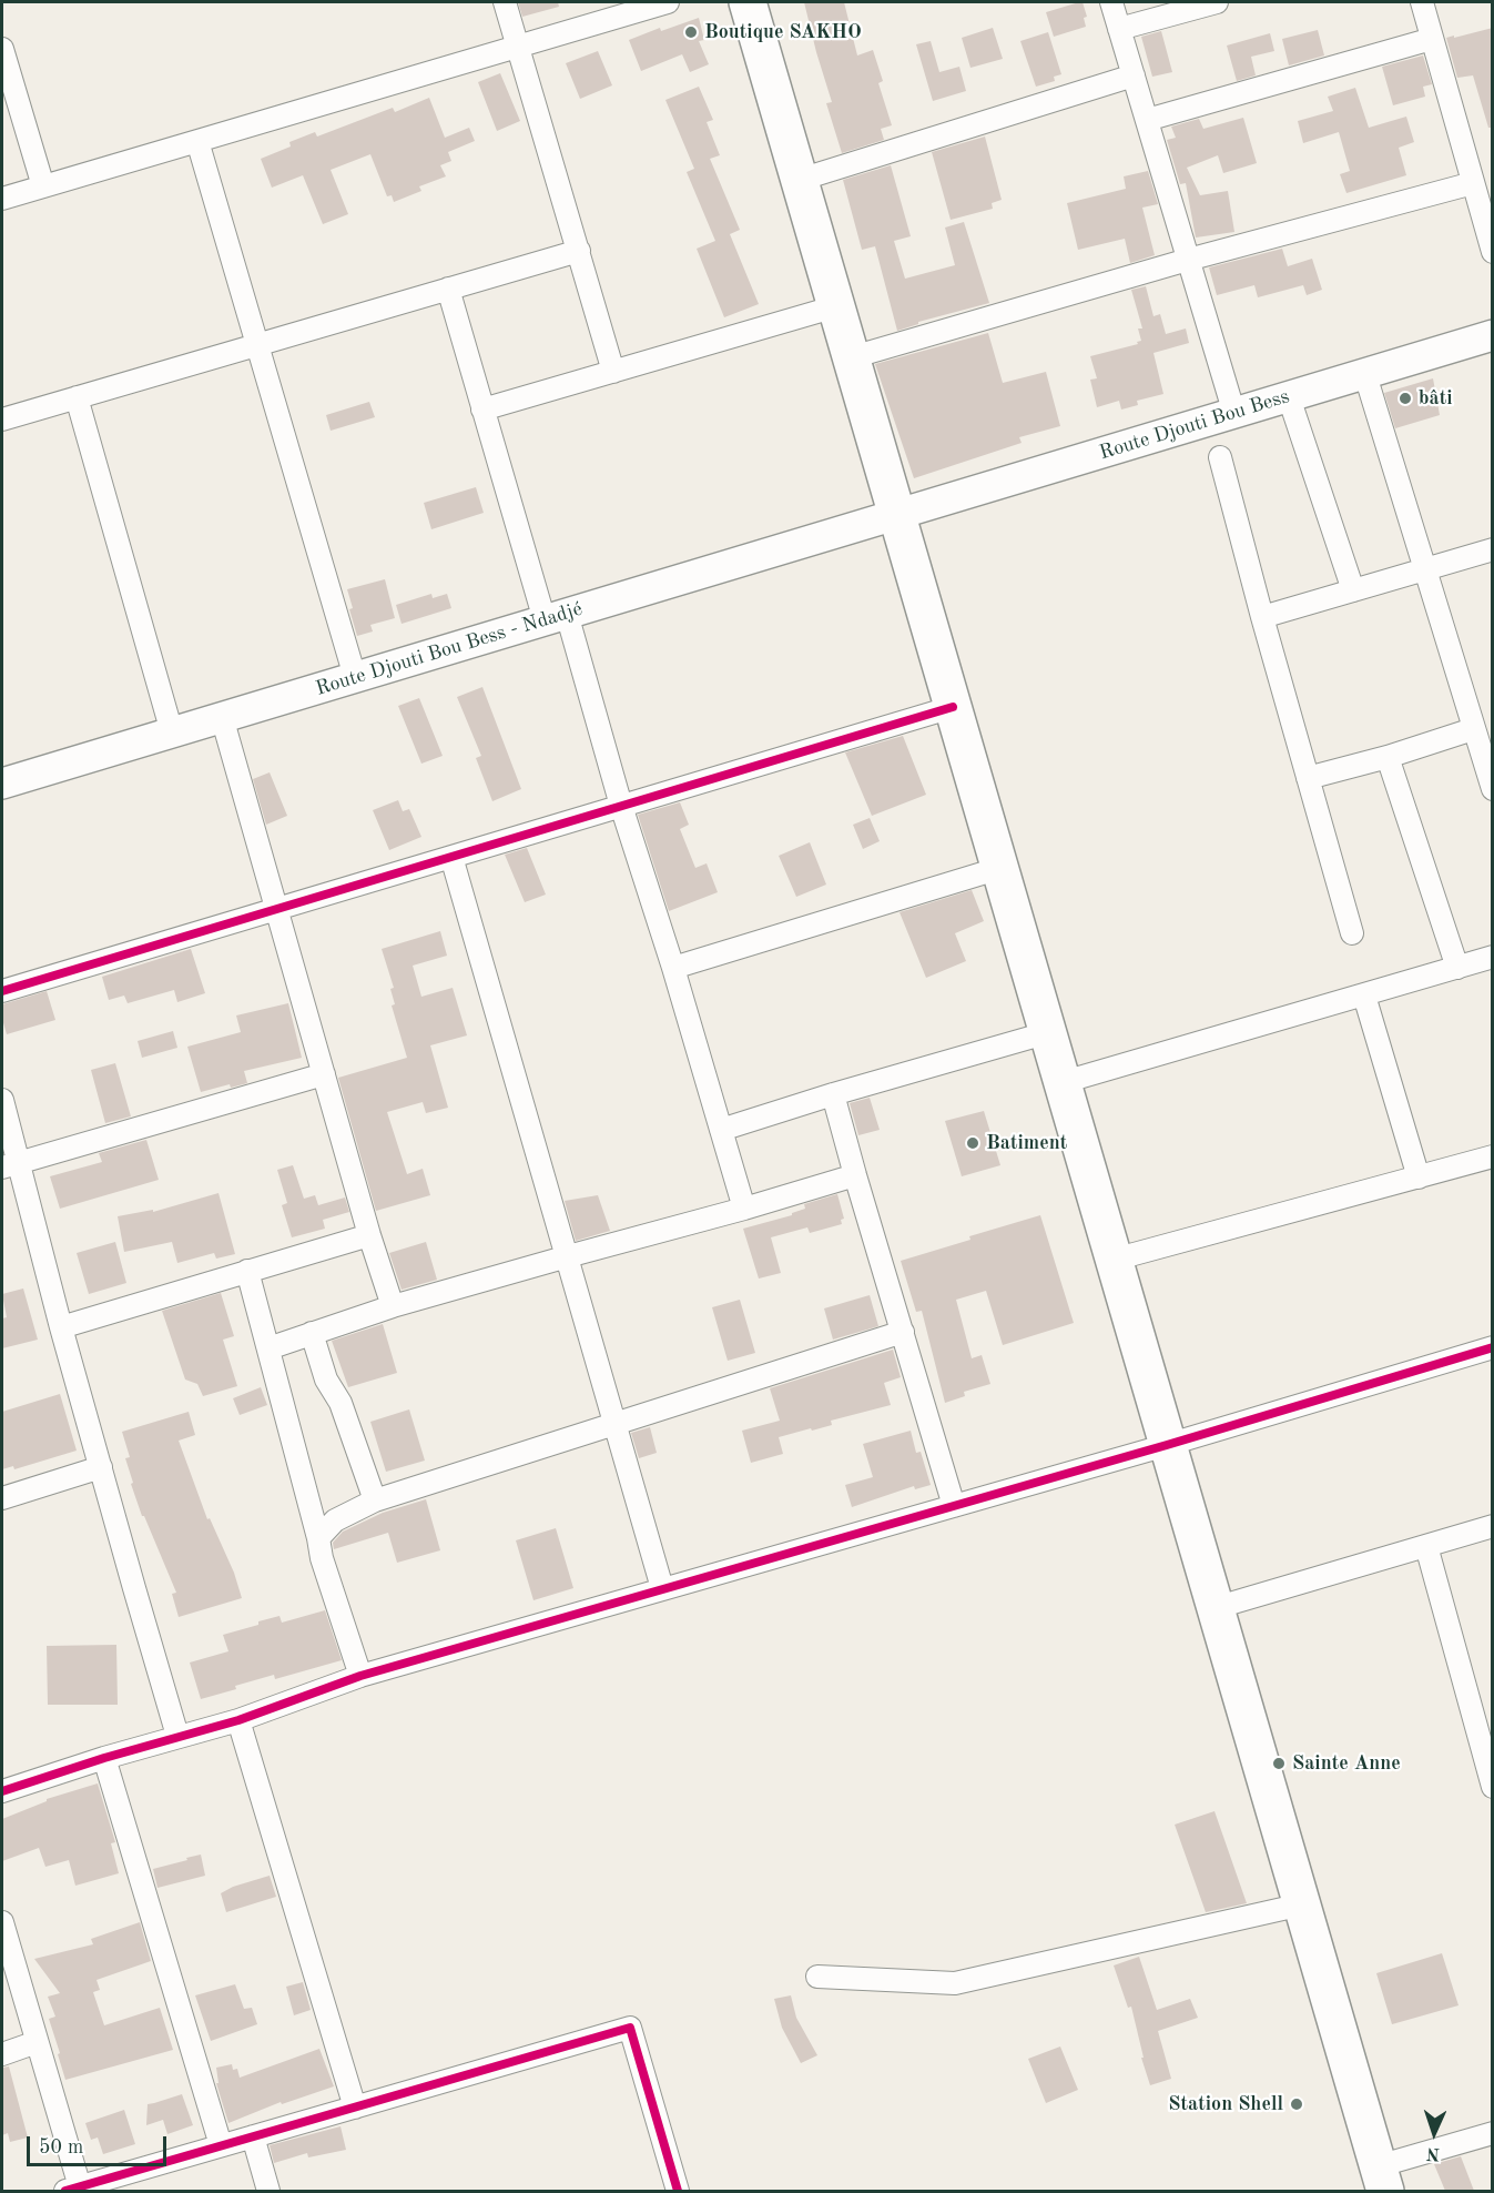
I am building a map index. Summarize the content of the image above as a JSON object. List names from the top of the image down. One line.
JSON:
{"streets":{"main road":["Route Djouti Bou Bess","Route Djouti Bou Bess - Ndadjé"]},"crossings":[["Route Djouti Bou Bess","Route Djouti Bou Bess - Ndadjé"]],"places":["Boutique SAKHO","bâti","Batiment","Sainte Anne","Station Shell"],"scale_bar":"50 m","north":"bottom"}
